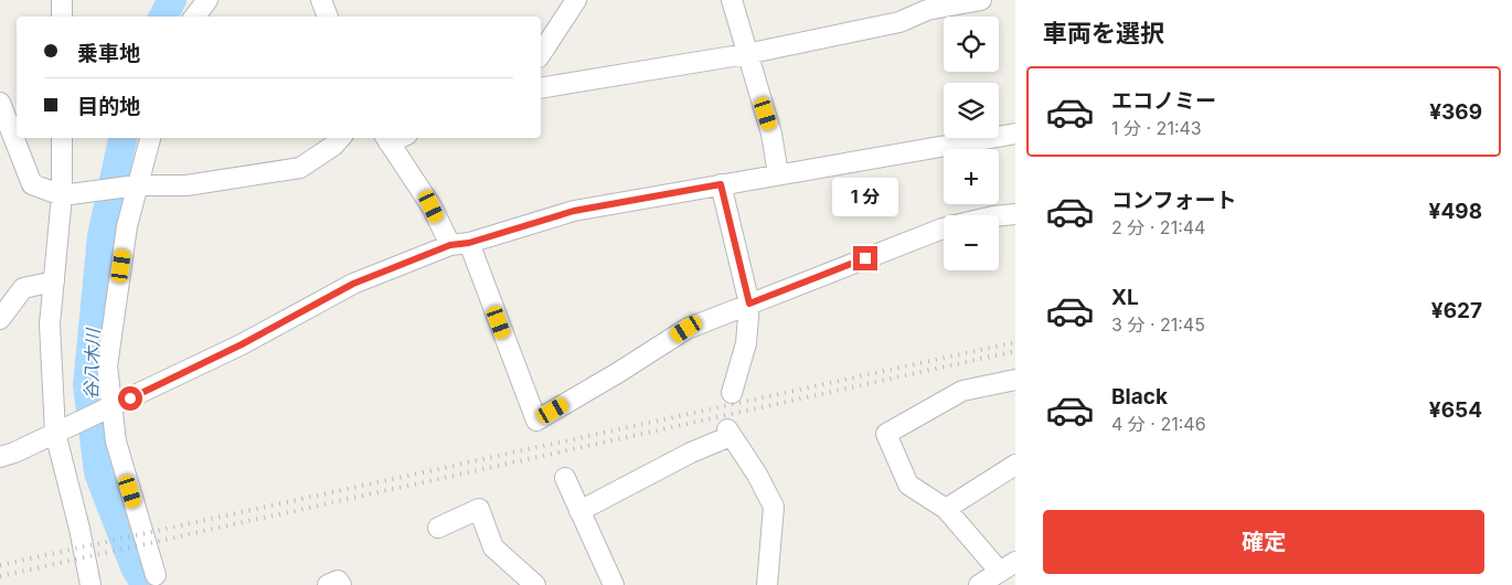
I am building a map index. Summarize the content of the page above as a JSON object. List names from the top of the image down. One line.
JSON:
{"water":["谷八木川"],"page":{"heading":"車両を選択","map_buttons":["+","−"],"banner":["乗車地","目的地"],"list":[{"name":"エコノミー","note":"1 分 · 21:43","value":"¥369"},{"name":"コンフォート","note":"2 分 · 21:44","value":"¥498"},{"name":"XL","note":"3 分 · 21:45","value":"¥627"},{"name":"Black","note":"4 分 · 21:46","value":"¥654"}],"bubble":"1 分","buttons":"確定"}}
